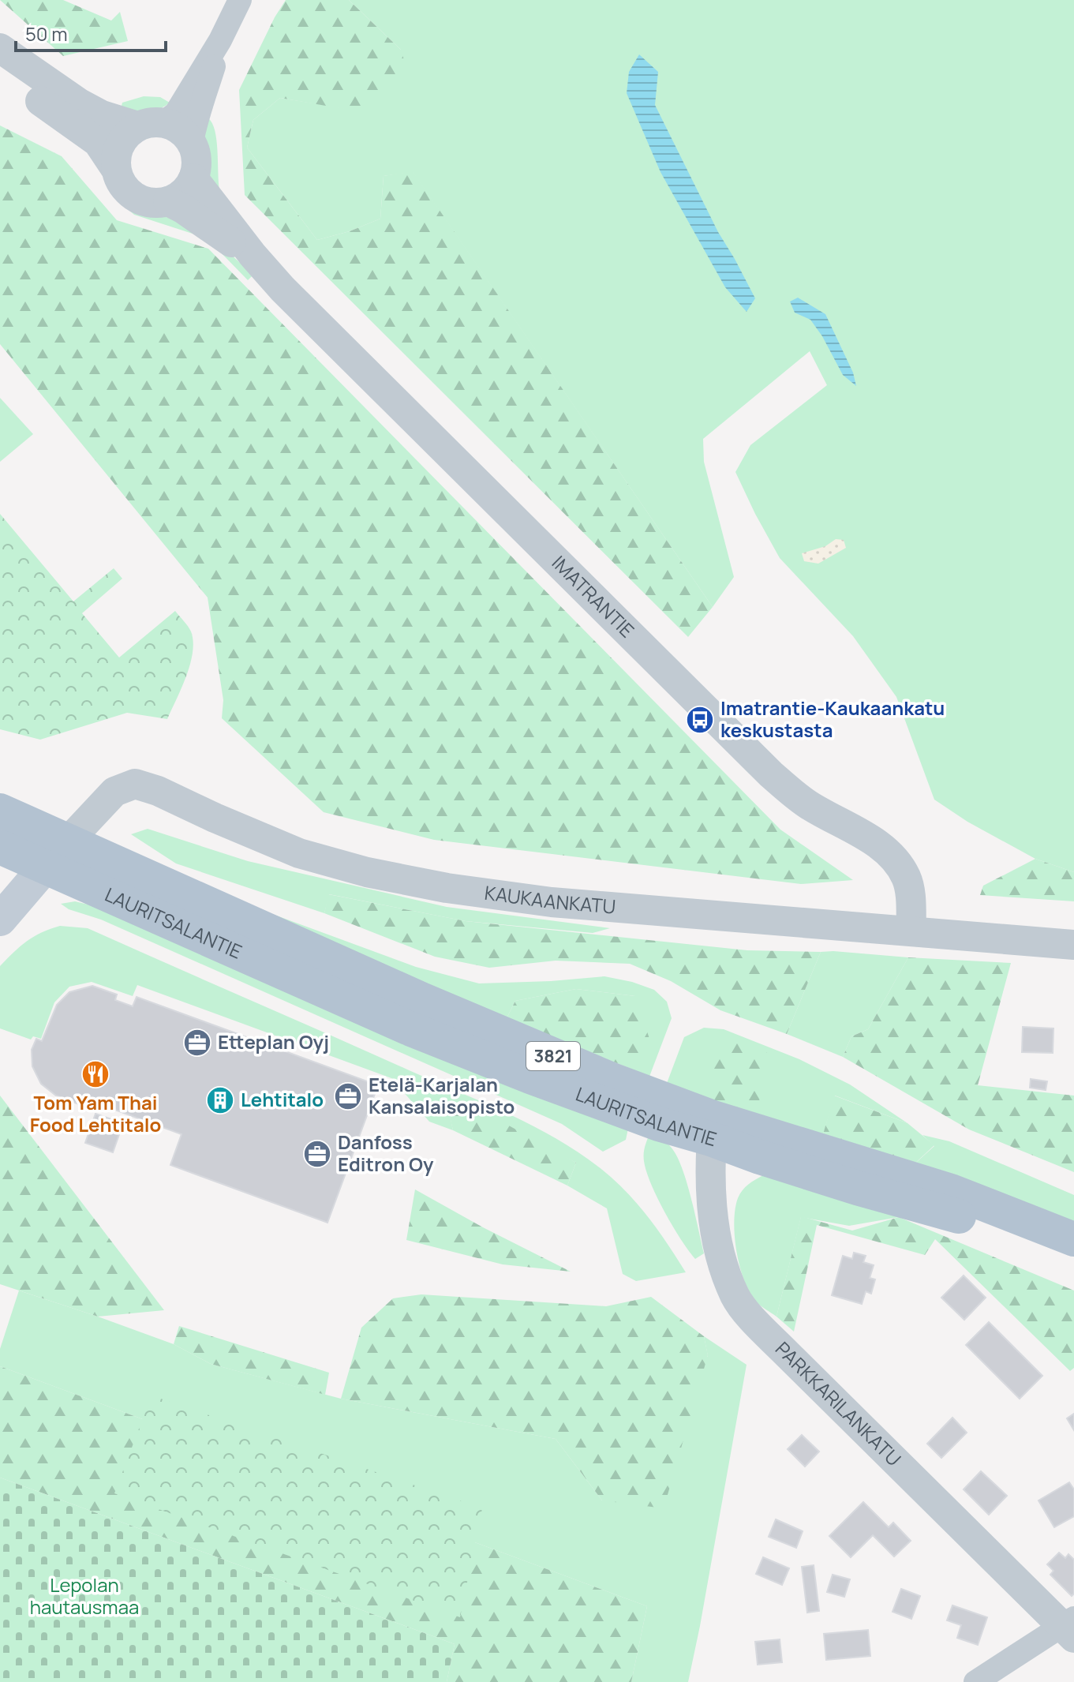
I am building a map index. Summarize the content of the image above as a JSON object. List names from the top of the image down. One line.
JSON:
{"streets":{"main road":["LAURITSALANTIE","3821"],"street":["IMATRANTIE","KAUKAANKATU","PARKKARILANKATU"]},"crossings":[["IMATRANTIE","KAUKAANKATU"],["KAUKAANKATU","LAURITSALANTIE"],["KAUKAANKATU","3821"],["LAURITSALANTIE","3821"],["LAURITSALANTIE","PARKKARILANKATU"]],"parks":["Lepolan hautausmaa"],"places":{"bus stop":["Imatrantie-Kaukaankatu keskustasta"],"office":["Etteplan Oyj","Etelä-Karjalan Kansalaisopisto","Danfoss Editron Oy"],"restaurant":["Tom Yam Thai Food Lehtitalo"],"building":["Lehtitalo"]},"scale_bar":"50 m"}
